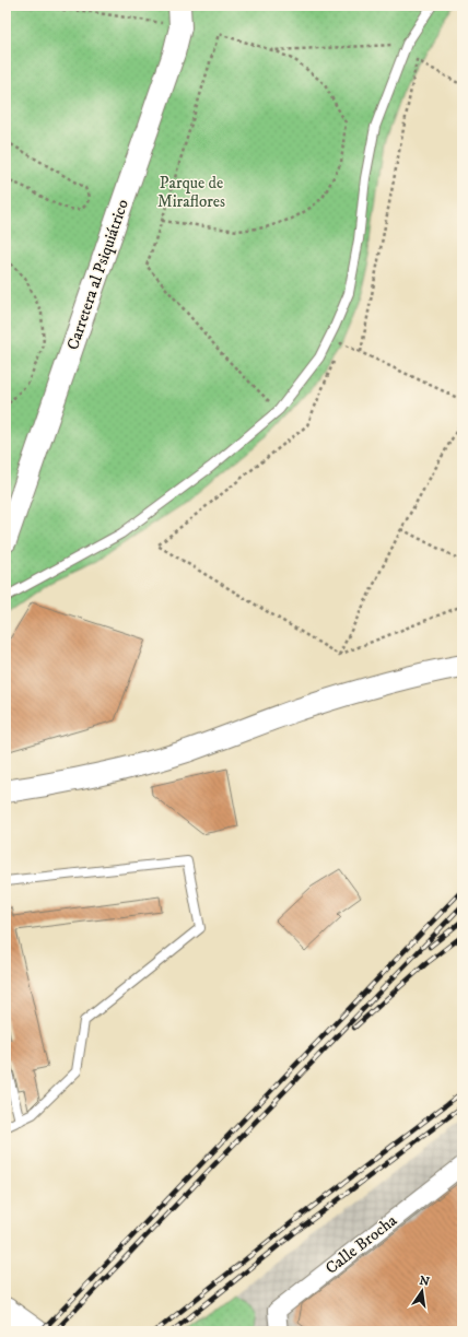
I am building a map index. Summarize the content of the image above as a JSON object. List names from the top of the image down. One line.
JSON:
{"streets":{"street":["Carretera al Psiquiátrico","Calle Brocha"]},"parks":["Parque de Miraflores"],"north":"top"}
